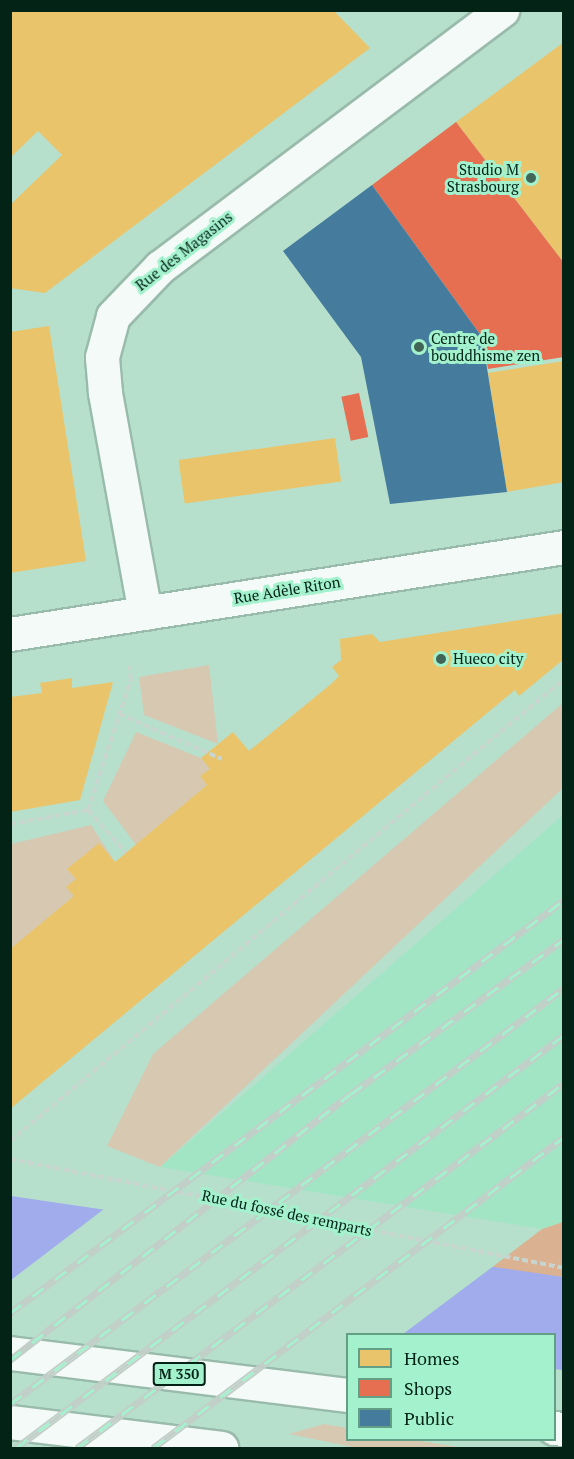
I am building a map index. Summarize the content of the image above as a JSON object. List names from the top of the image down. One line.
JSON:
{"streets":{"main road":["Rue des Magasins","Rue Adèle Riton","M 350"],"path":["Rue du fossé des remparts"]},"crossings":[["Rue des Magasins","Rue Adèle Riton"]],"places":["Studio M Strasbourg","Centre de bouddhisme zen","Hueco city"],"legend":["Homes","Shops","Public"]}
